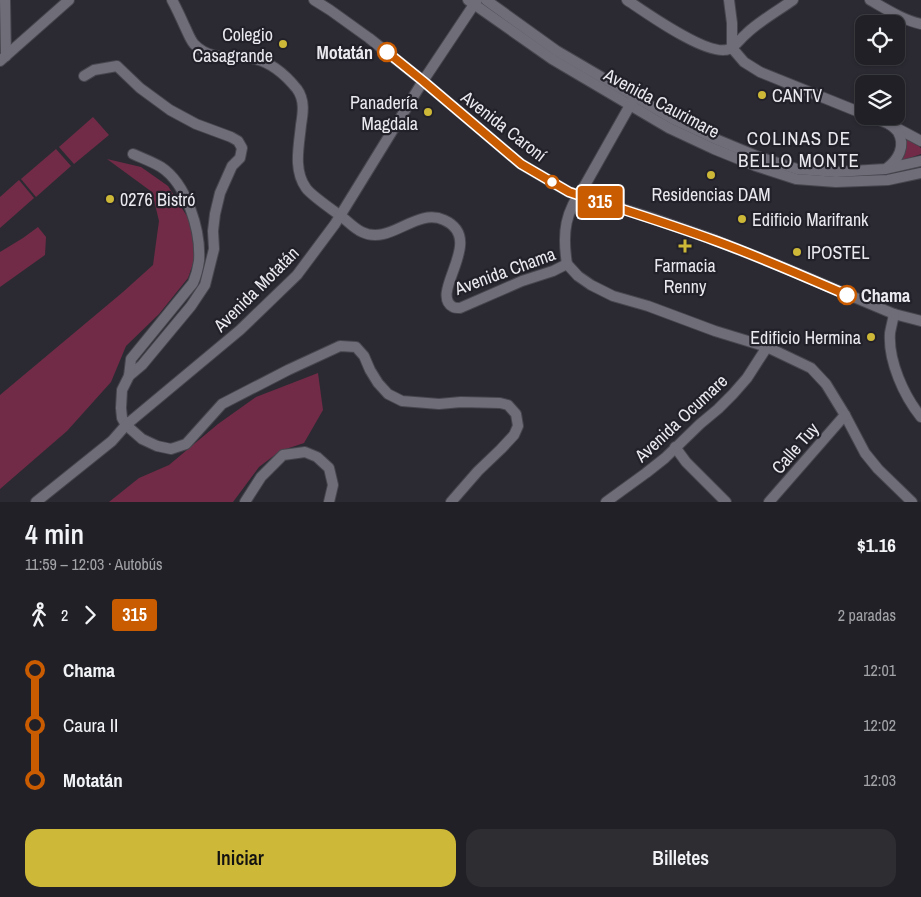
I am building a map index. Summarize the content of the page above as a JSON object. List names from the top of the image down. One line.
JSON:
{"streets":{"street":["Avenida Caurimare","Avenida Caroní","Avenida Chama","Avenida Motatán","Avenida Ocumare","Calle Tuy"]},"crossings":[["Avenida Caurimare","Avenida Motatán"],["Avenida Caroní","Avenida Motatán"],["Avenida Chama","Avenida Motatán"],["Avenida Chama","Avenida Ocumare"],["Avenida Chama","Calle Tuy"]],"districts":["COLINAS DE BELLO MONTE"],"places":{"other":["Colegio Casagrande","Motatán","CANTV","Panadería Magdala","Residencias DAM","0276 Bistró","Edificio Marifrank","IPOSTEL","Chama","Edificio Hermina"],"health":["Farmacia Renny"]},"lines":["bus line 315"],"page":{"on_map":"315","heading":["4 min","11:59 – 12:03 · Autobús","$1.16"],"legs":["2","315","2 paradas"],"list":[{"name":"Chama","value":"12:01"},{"name":"Caura II","value":"12:02"},{"name":"Motatán","value":"12:03"}],"buttons":["Iniciar","Billetes"]}}
